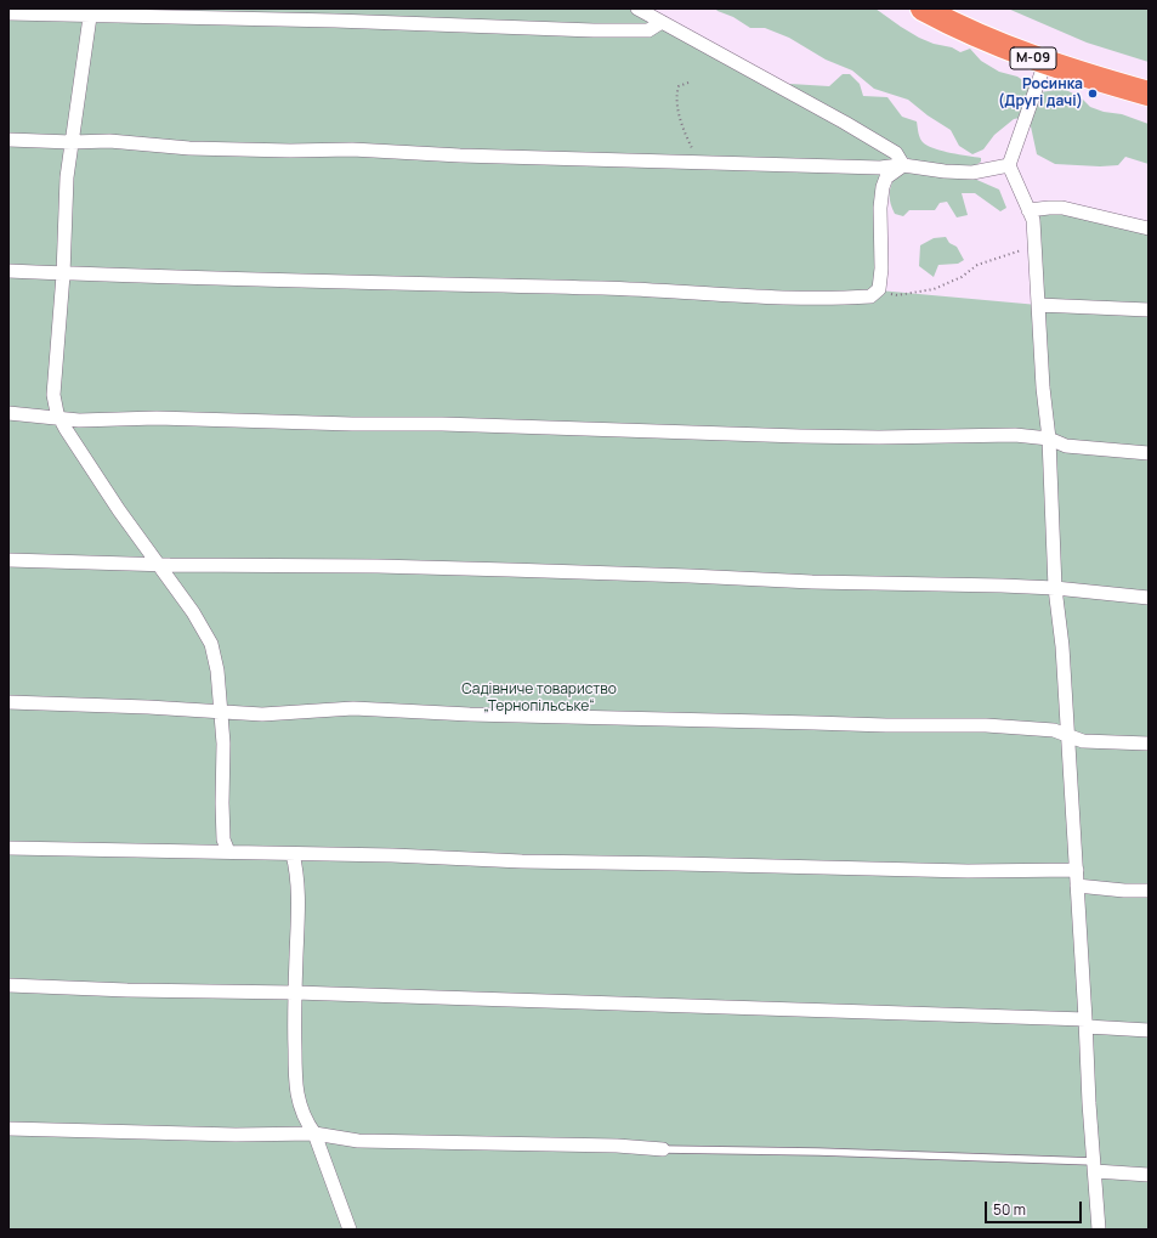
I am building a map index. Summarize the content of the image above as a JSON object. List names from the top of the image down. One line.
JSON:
{"streets":{"highway":["М-09"]},"parks":["Садівниче товариство „Тернопільське“"],"places":["Росинка (Другі дачі)"],"scale_bar":"50 m"}
